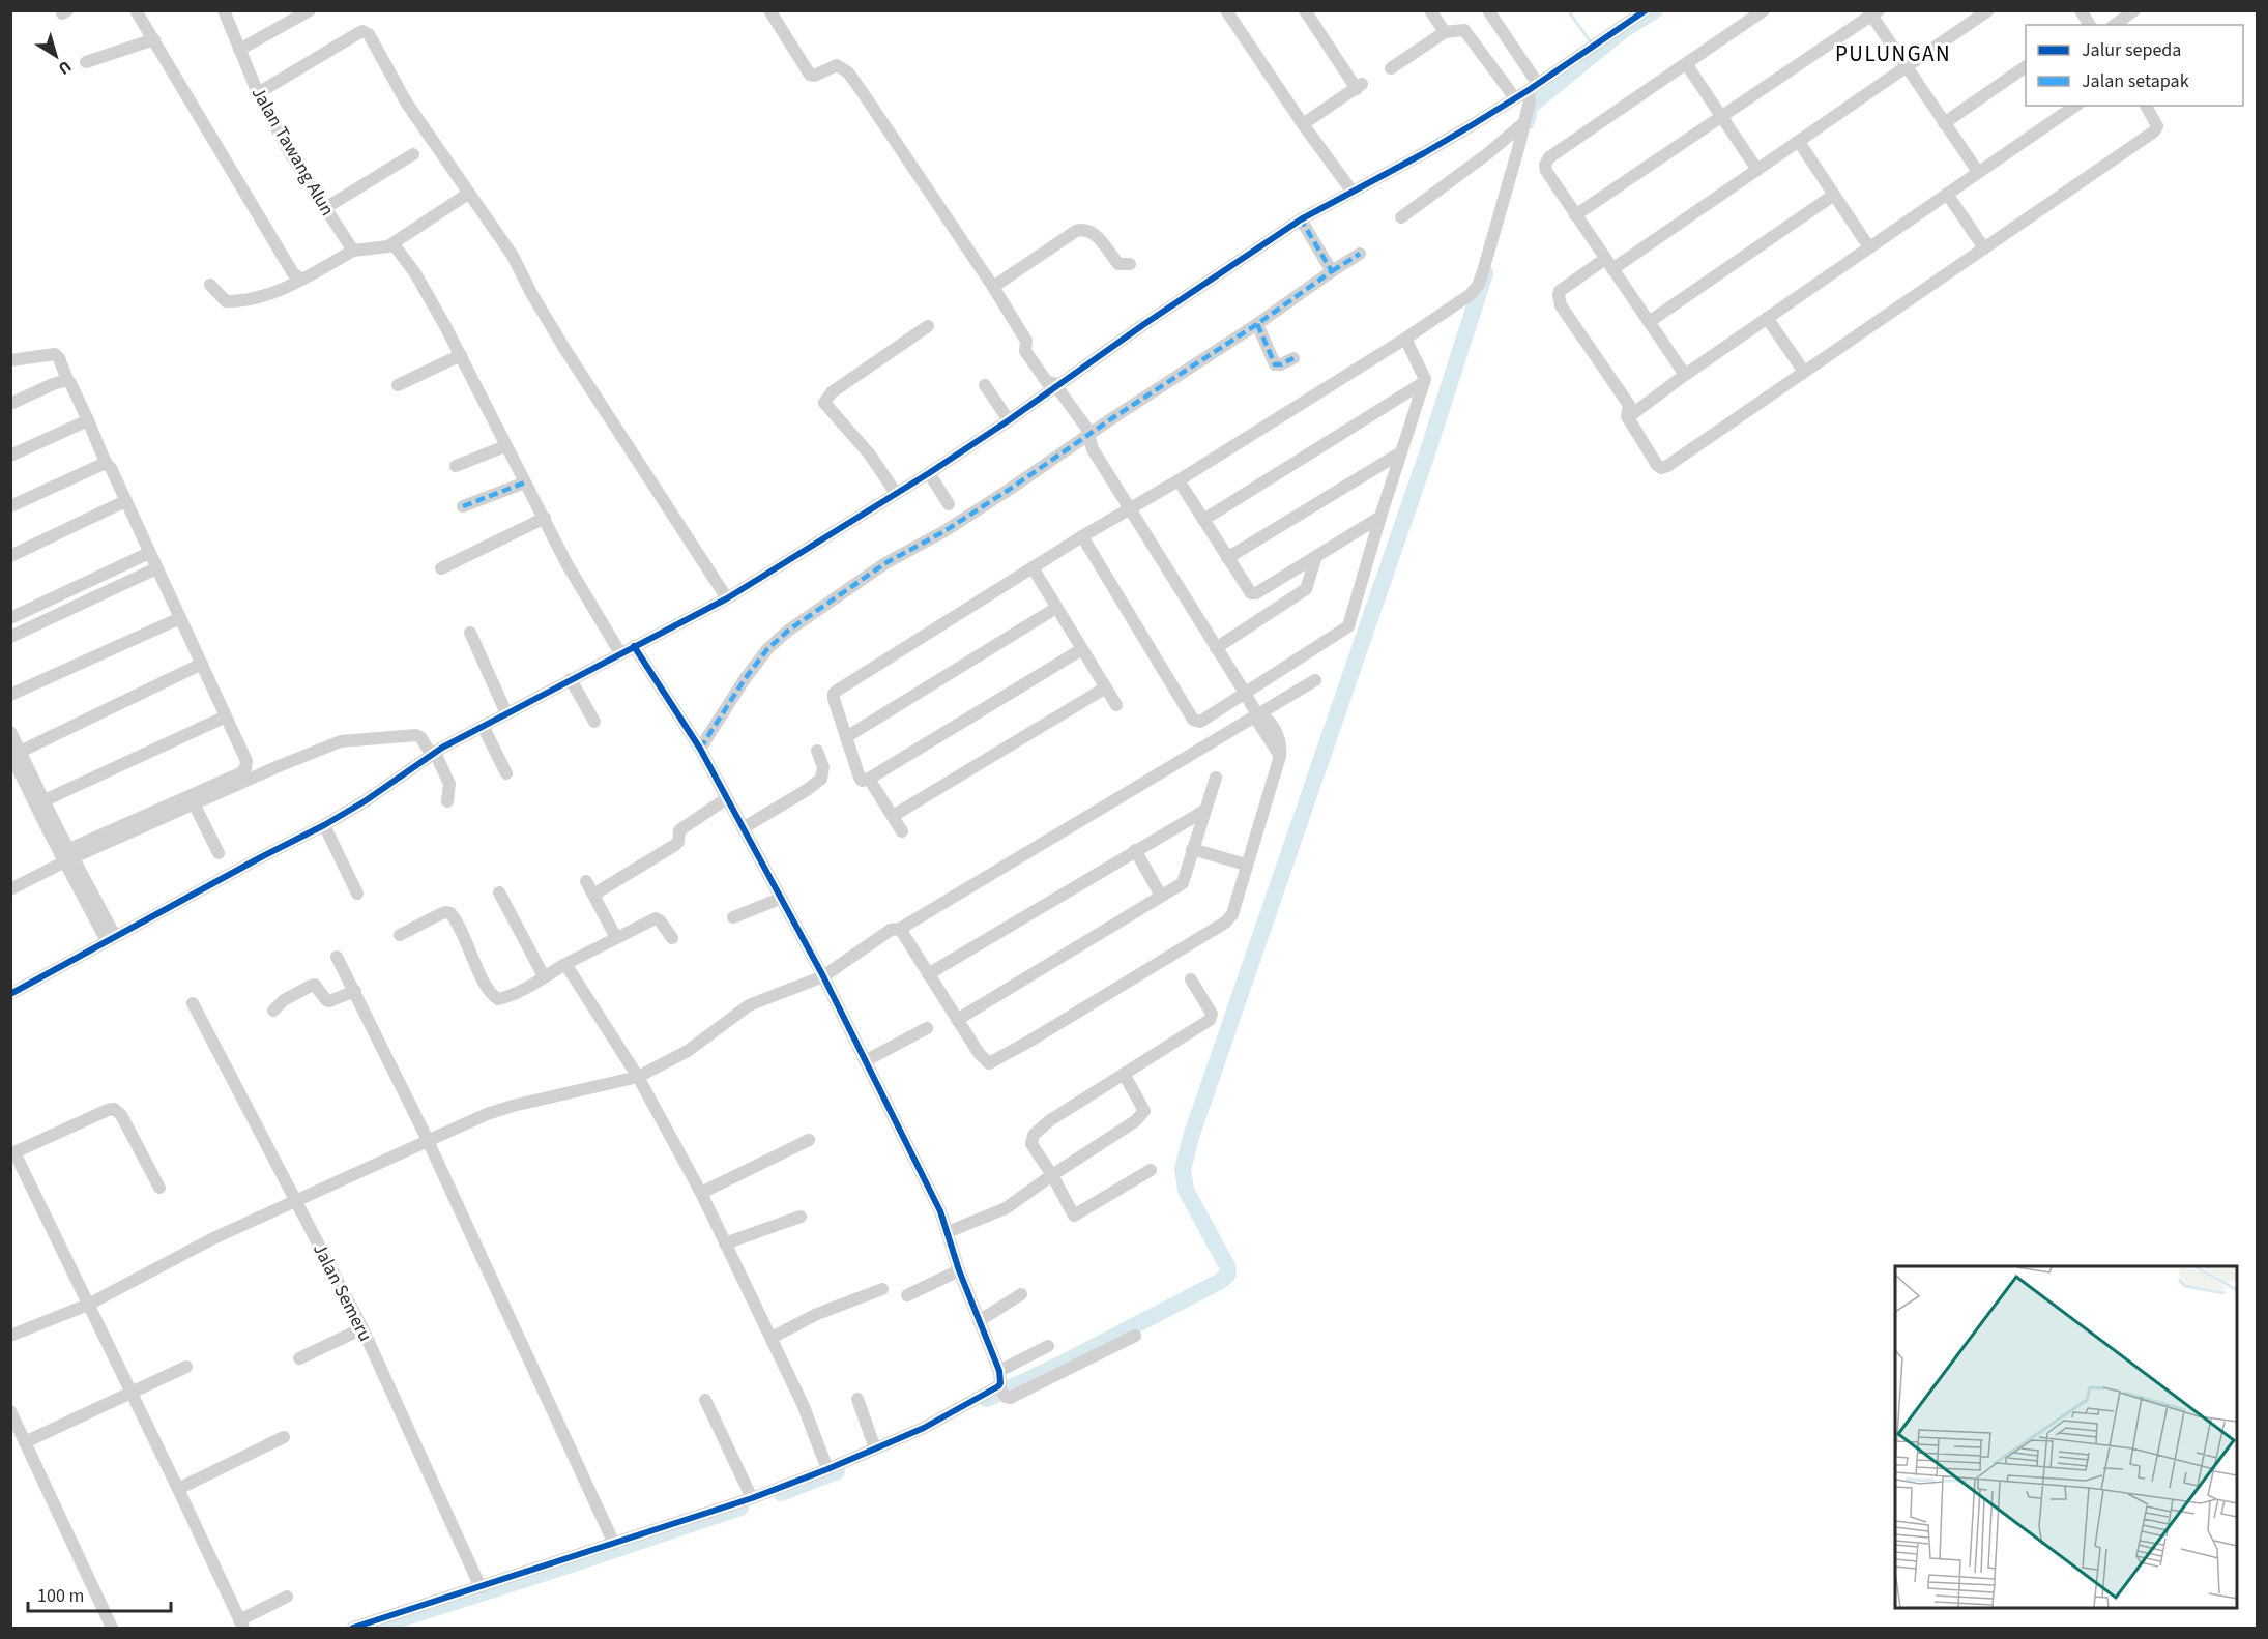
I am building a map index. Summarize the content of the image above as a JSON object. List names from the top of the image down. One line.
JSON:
{"streets":{"street":["Jalan Tawang Alun","Jalan Semeru"]},"districts":["PULUNGAN"],"legend":["Jalur sepeda","Jalan setapak"],"scale_bar":"100 m","north":"bottom right"}
